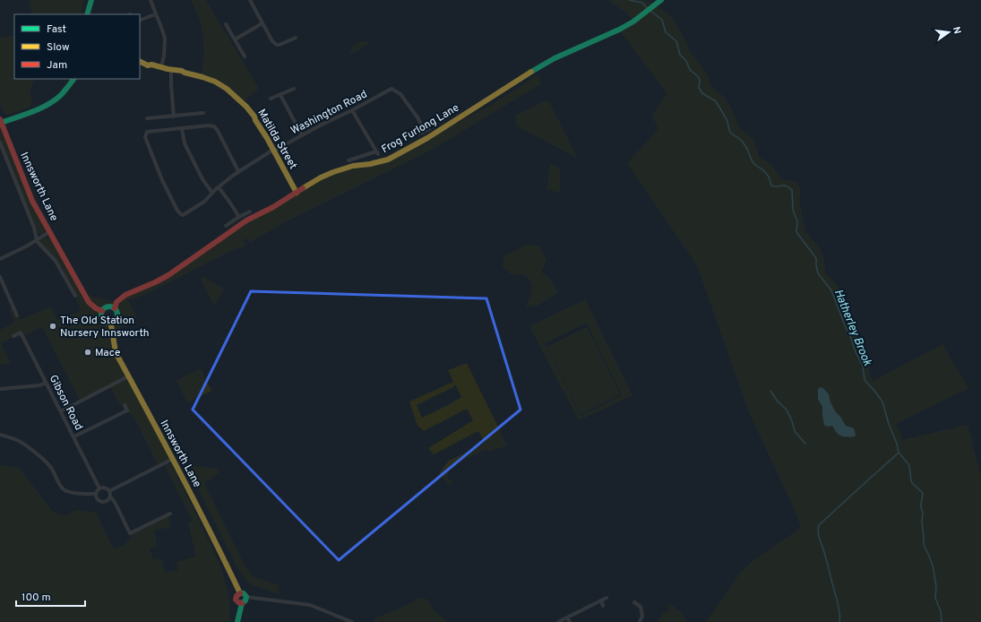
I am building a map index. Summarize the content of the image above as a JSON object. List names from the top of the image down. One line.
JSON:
{"streets":{"street":["Washington Road","Frog Furlong Lane","Matilda Street","Innsworth Lane","Gibson Road"]},"crossings":[["Washington Road","Matilda Street"],["Frog Furlong Lane","Matilda Street"],["Frog Furlong Lane","Innsworth Lane"]],"water":["Hatherley Brook"],"places":["The Old Station Nursery Innsworth","Mace"],"legend":["Fast","Slow","Jam"],"scale_bar":"100 m","north":"right"}
